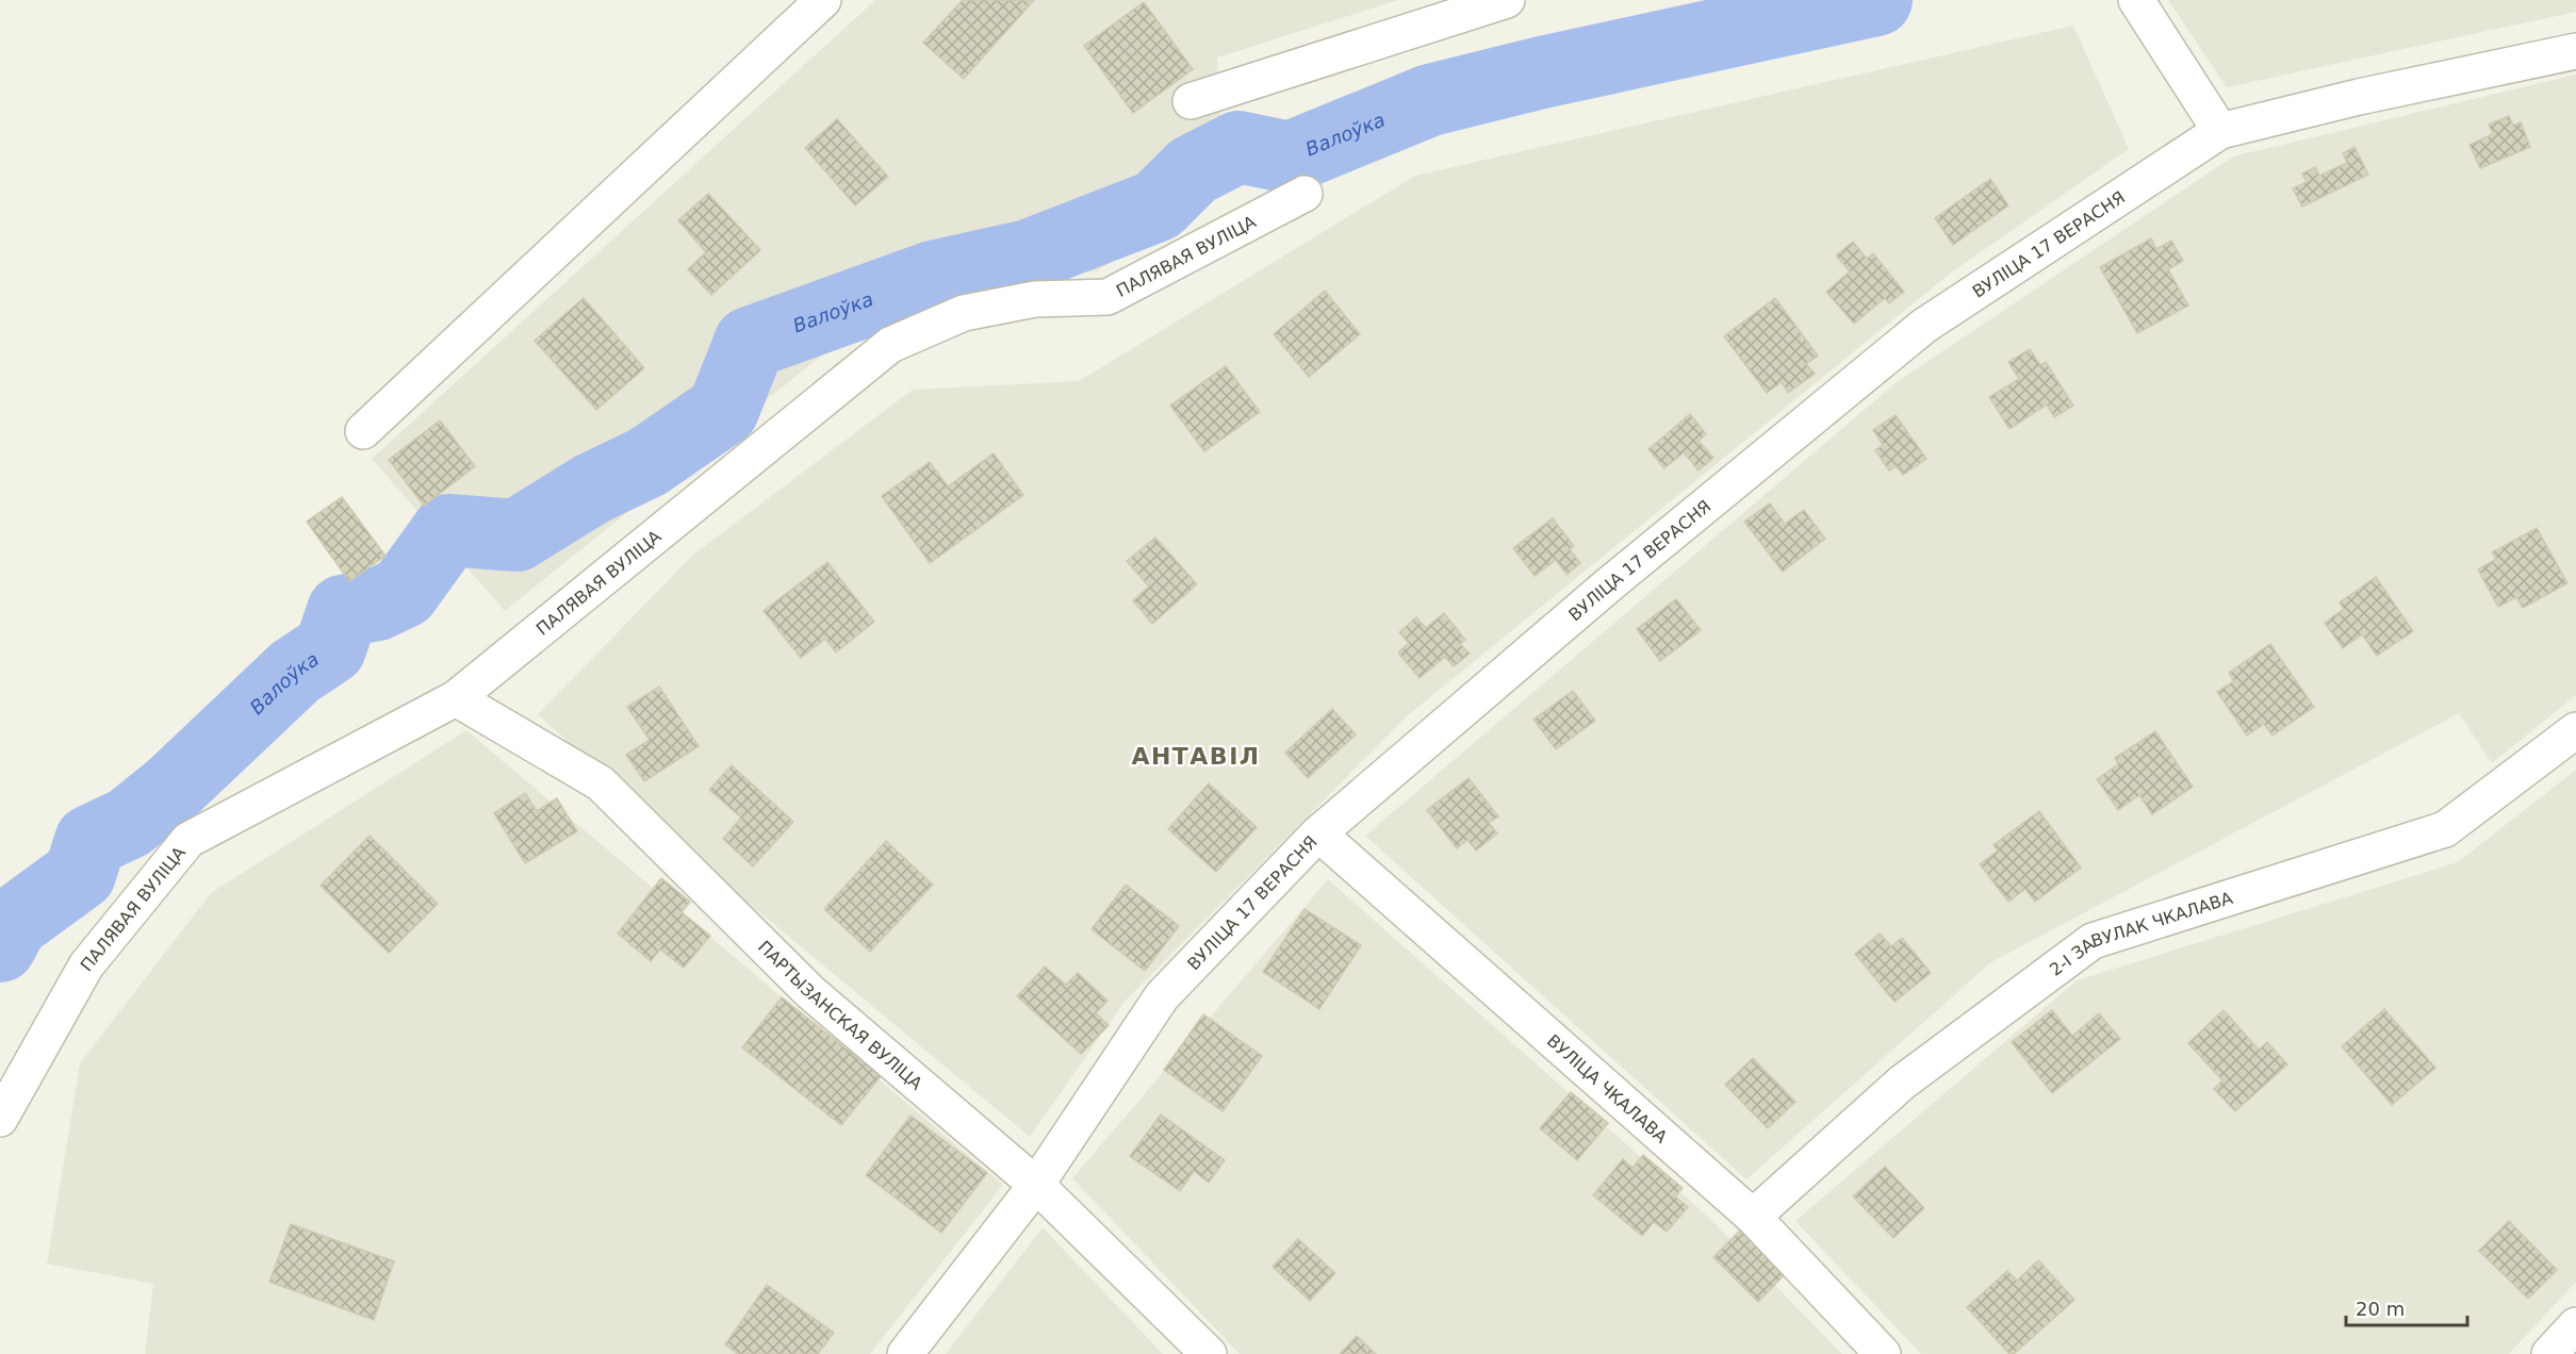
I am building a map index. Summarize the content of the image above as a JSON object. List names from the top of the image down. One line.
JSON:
{"streets":{"street":["ВУЛІЦА 17 ВЕРАСНЯ","ПАЛЯВАЯ ВУЛІЦА","2-І ЗАВУЛАК ЧКАЛАВА","ПАРТЫЗАНСКАЯ ВУЛІЦА","ВУЛІЦА ЧКАЛАВА"]},"crossings":[["ВУЛІЦА 17 ВЕРАСНЯ","ПАРТЫЗАНСКАЯ ВУЛІЦА"],["ВУЛІЦА 17 ВЕРАСНЯ","ВУЛІЦА ЧКАЛАВА"],["ПАЛЯВАЯ ВУЛІЦА","ПАРТЫЗАНСКАЯ ВУЛІЦА"],["2-І ЗАВУЛАК ЧКАЛАВА","ВУЛІЦА ЧКАЛАВА"]],"districts":["АНТАВІЛ"],"water":["Валоўка"],"scale_bar":"20 m"}
